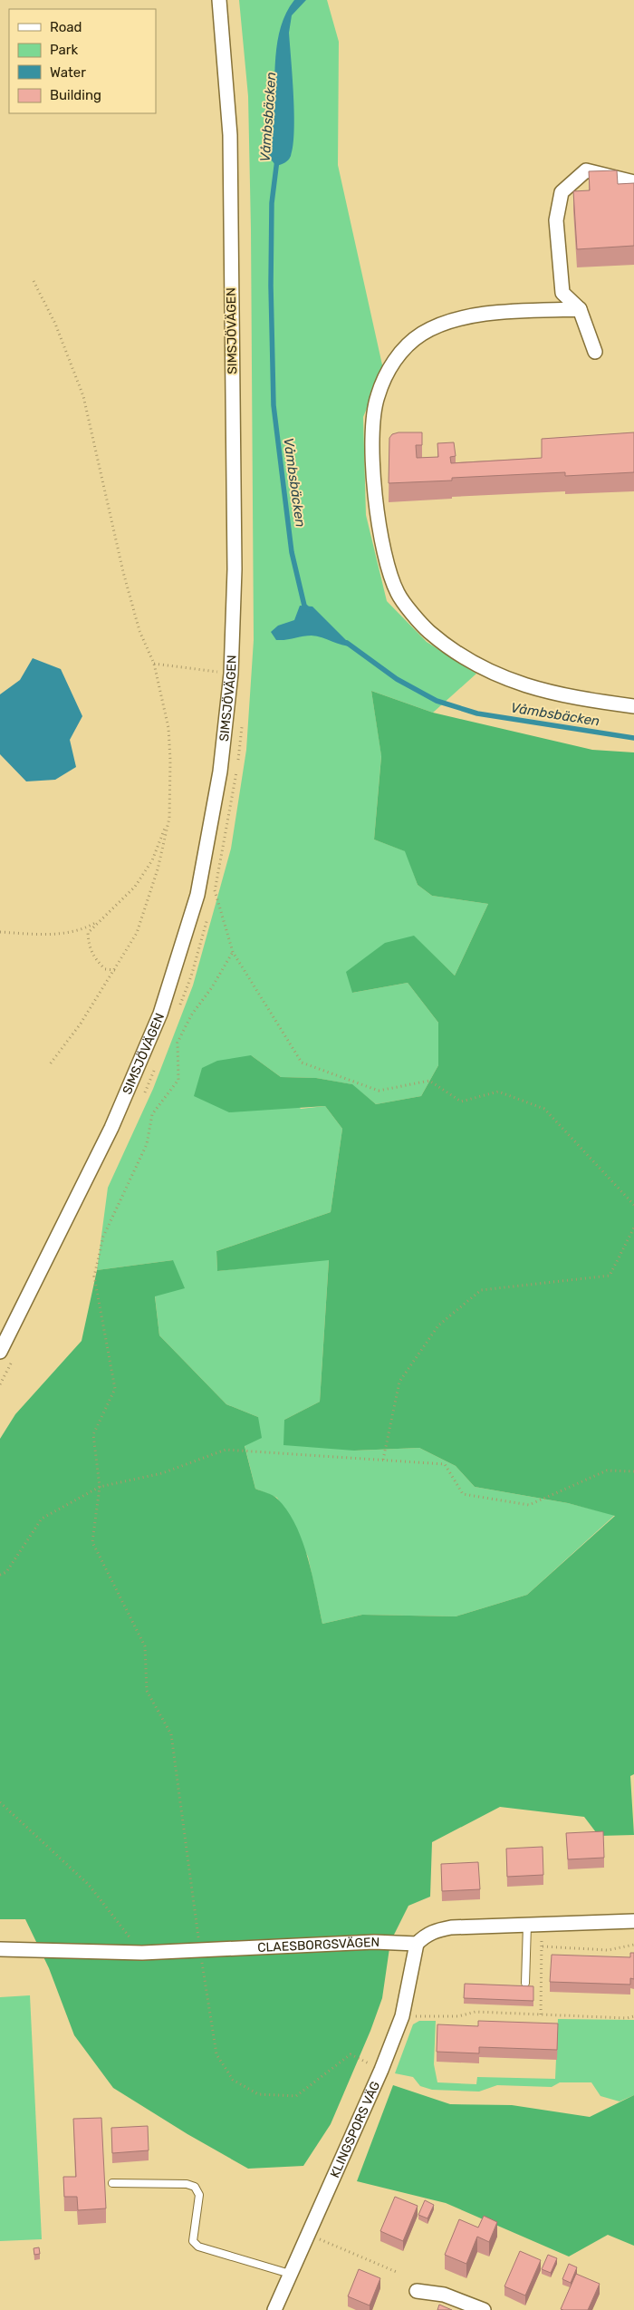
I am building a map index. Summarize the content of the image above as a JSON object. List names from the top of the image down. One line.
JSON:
{"streets":{"street":["SIMSJÖVÄGEN","CLAESBORGSVÄGEN","KLINGSPORS VÄG"]},"crossings":[["CLAESBORGSVÄGEN","KLINGSPORS VÄG"]],"water":["Våmbsbäcken"],"legend":["Road","Park","Water","Building"]}
